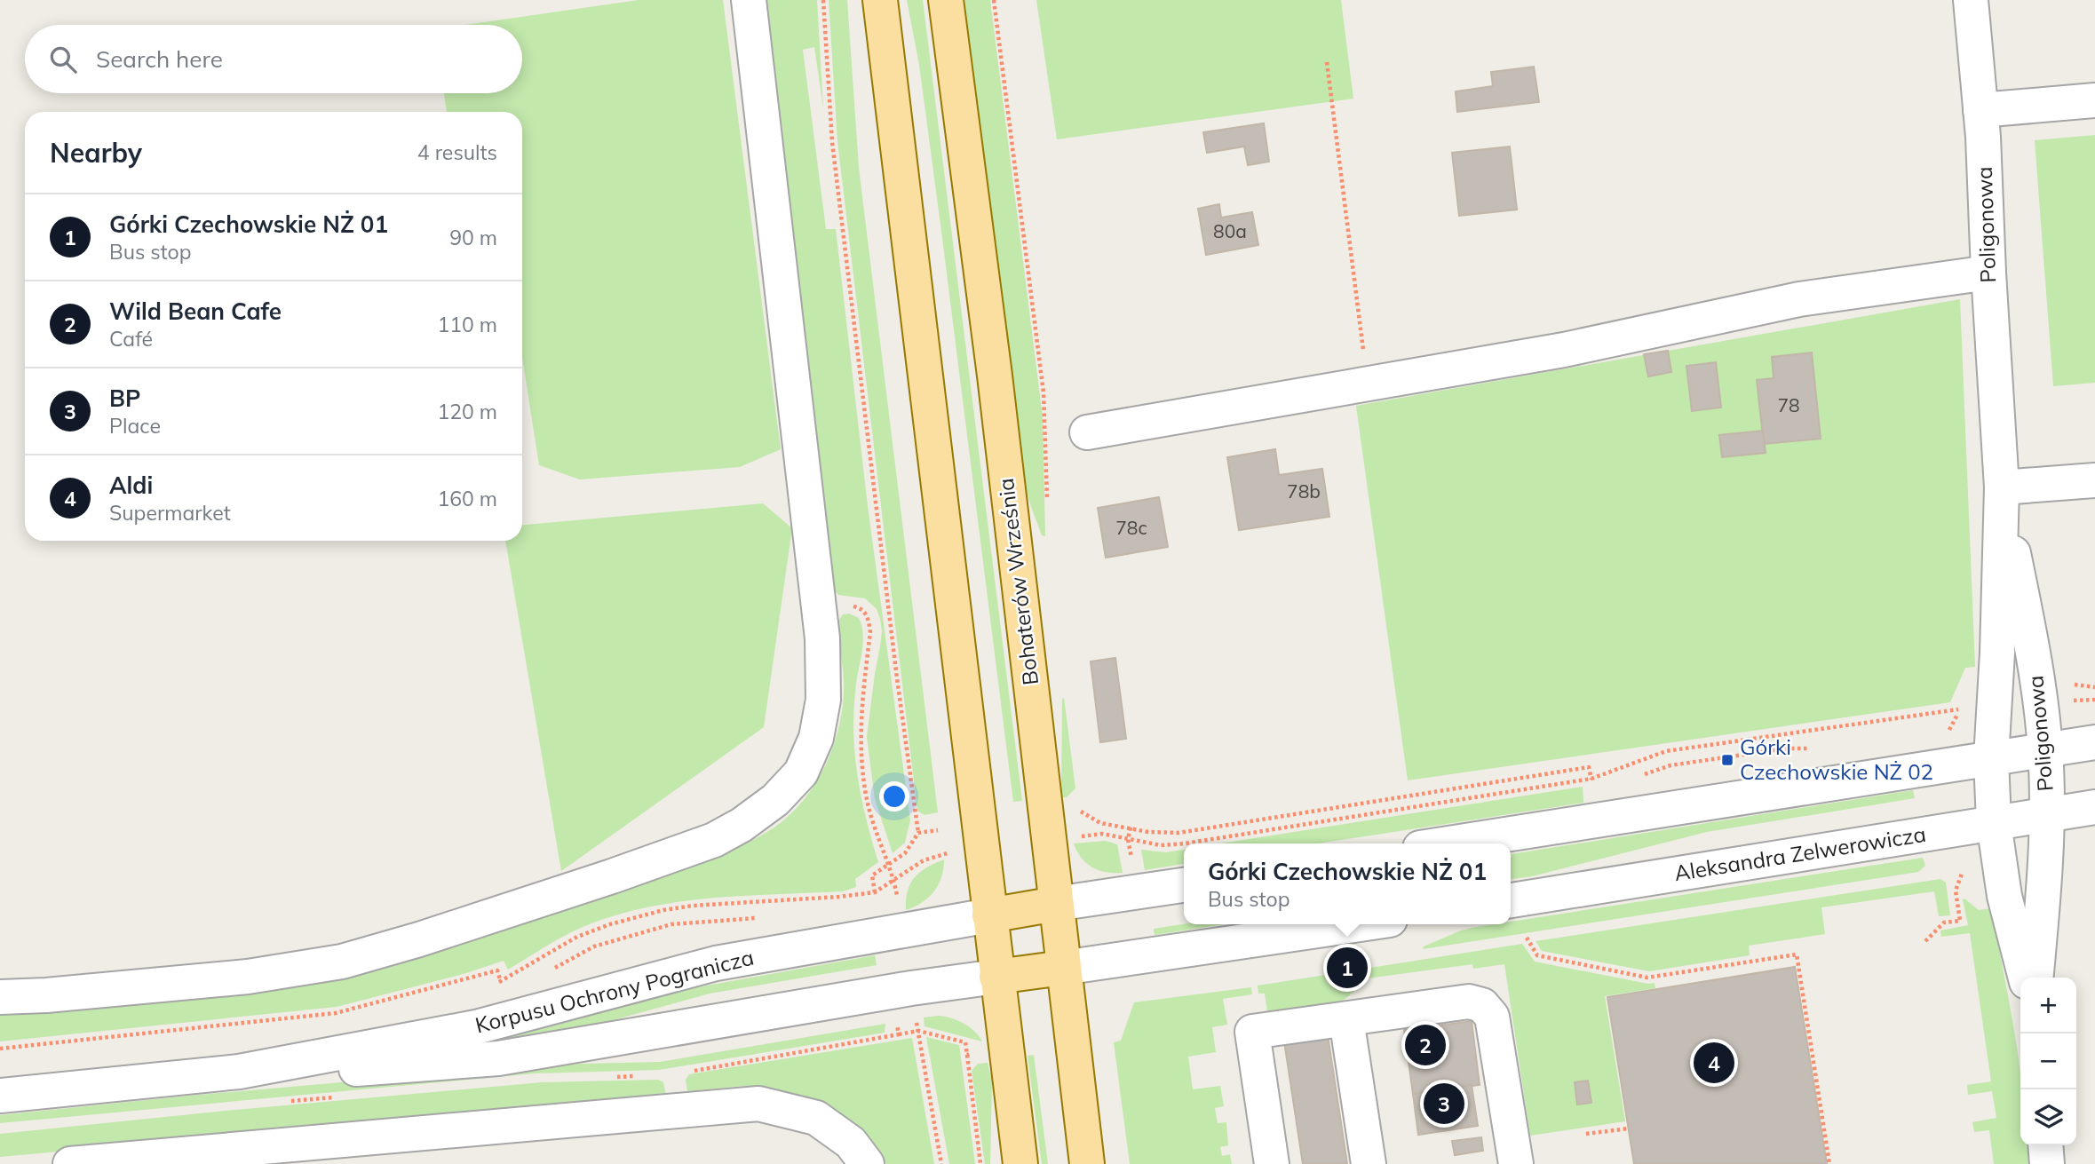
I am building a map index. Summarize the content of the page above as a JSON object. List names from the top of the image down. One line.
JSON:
{"streets":{"main road":["Bohaterów Września"],"street":["Poligonowa","Aleksandra Zelwerowicza","Korpusu Ochrony Pogranicza"]},"crossings":[["Poligonowa","Aleksandra Zelwerowicza"]],"places":{"transit":["Górki Czechowskie NŻ 02"]},"house_numbers":["80a","78","78b","78c"],"page":{"search":"Search here","heading":["Nearby","4 results"],"list":[{"mark":"1","name":"Górki Czechowskie NŻ 01","note":"Bus stop","value":"90 m"},{"mark":"2","name":"Wild Bean Cafe","note":"Café","value":"110 m"},{"mark":"3","name":"BP","note":"Place","value":"120 m"},{"mark":"4","name":"Aldi","note":"Supermarket","value":"160 m"}],"popup":["Górki Czechowskie NŻ 01","Bus stop"],"pins":["1","2","4","3"],"map_buttons":["+","−"]}}
